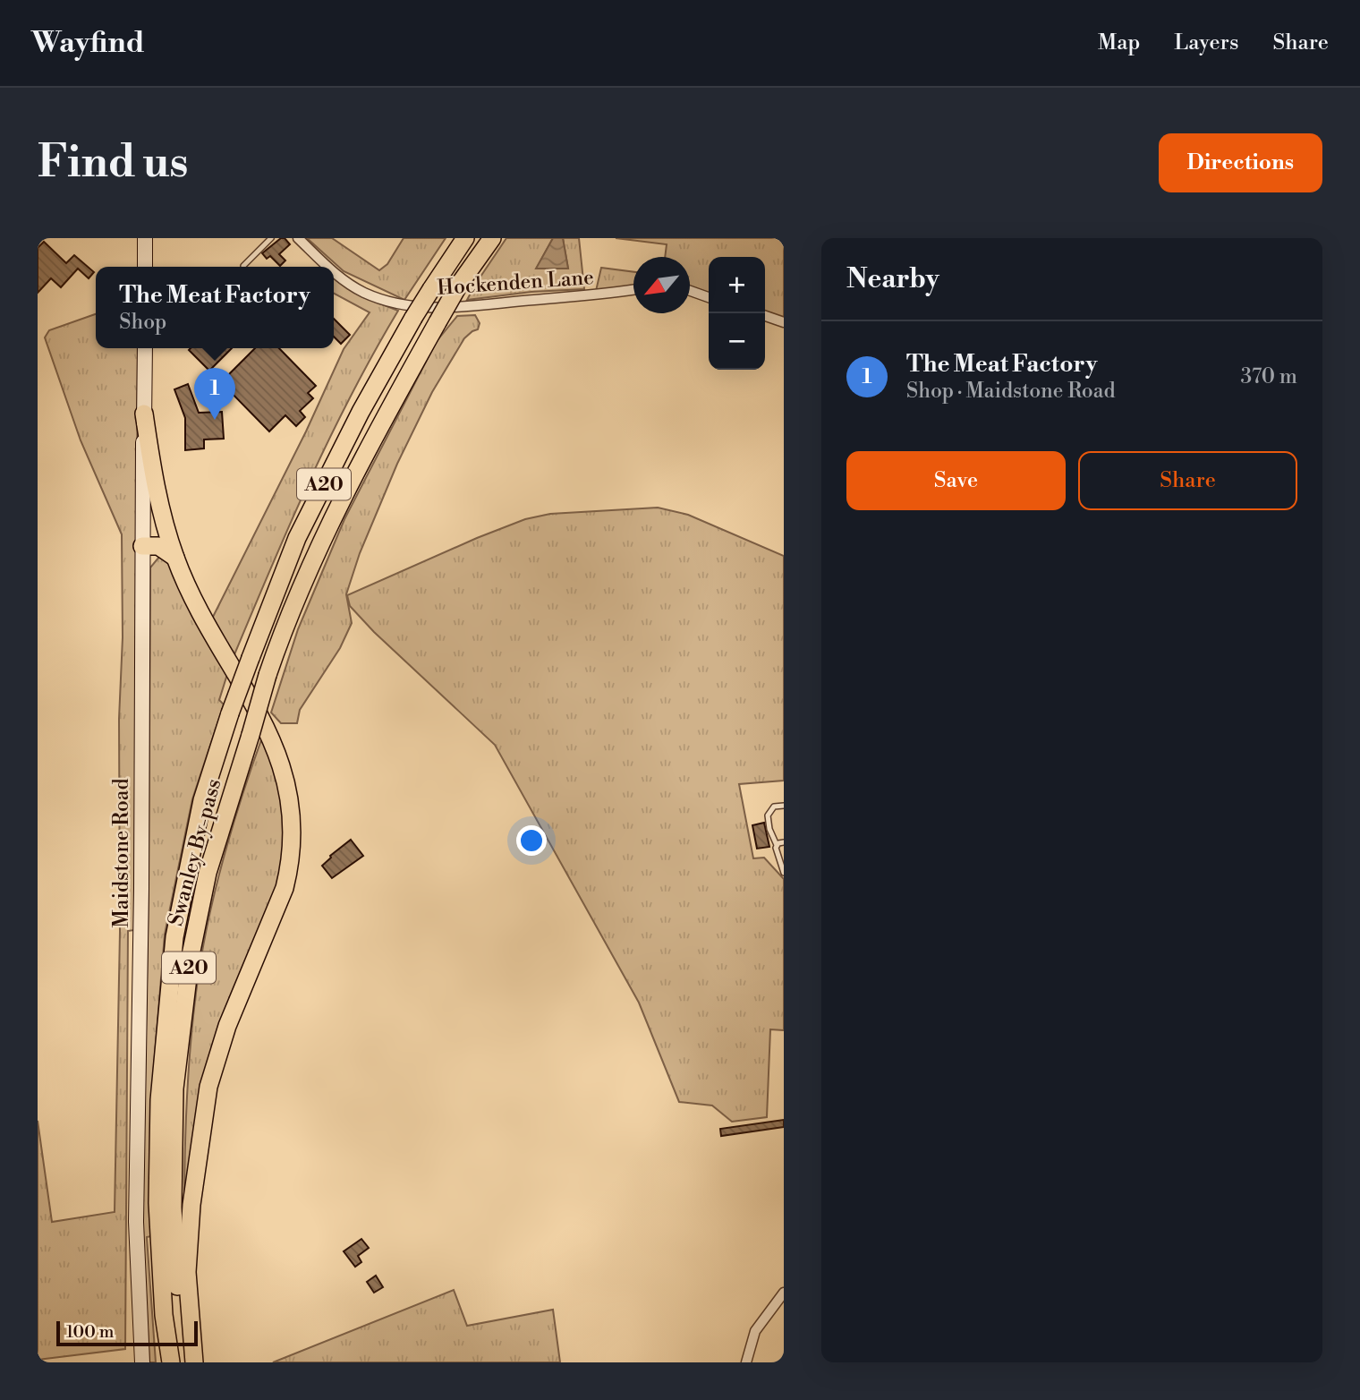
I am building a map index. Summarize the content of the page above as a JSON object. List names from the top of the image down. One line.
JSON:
{"streets":{"highway":["A20","Swanley By-pass"],"main road":["Maidstone Road"],"street":["Hockenden Lane"]},"crossings":[["A20","Swanley By-pass"],["A20","Maidstone Road"]],"scale_bar":"100 m","north":"bottom left","page":{"header":"Wayfind","nav":["Map","Layers","Share"],"buttons":["Directions",["Save","Share"]],"title":"Find us","heading":"Nearby","map_buttons":["+","−"],"popup":["The Meat Factory","Shop"],"list":[{"mark":"1","name":"The Meat Factory","note":"Shop · Maidstone Road","value":"370 m"}],"pins":"1","scale":"100 m"}}
